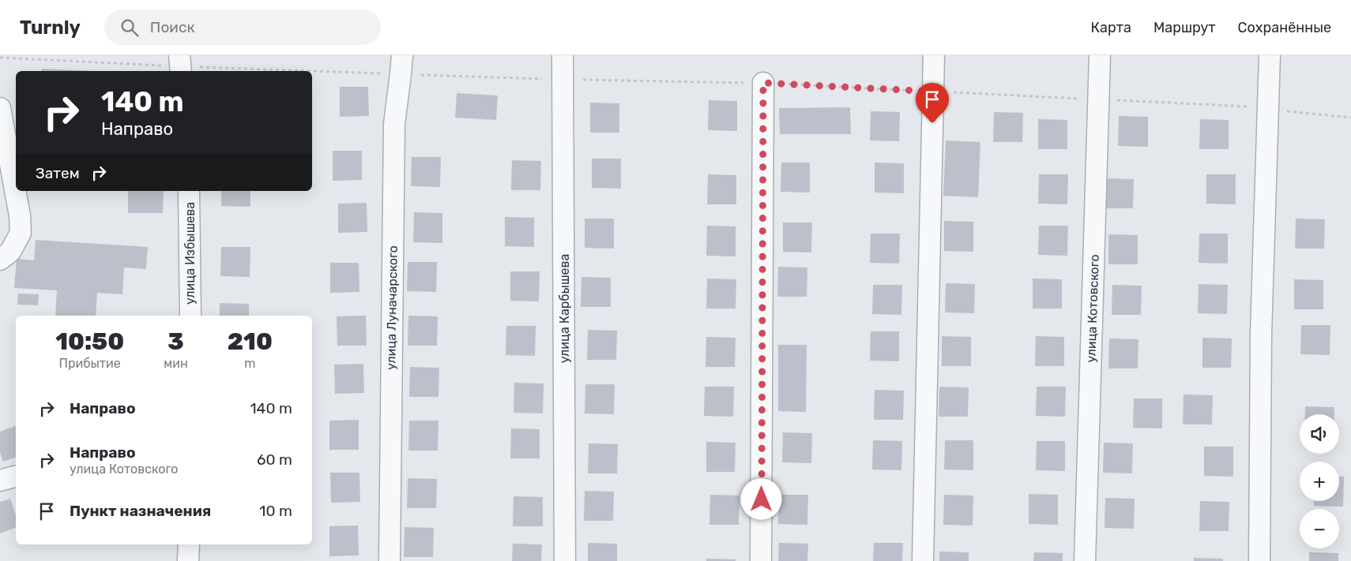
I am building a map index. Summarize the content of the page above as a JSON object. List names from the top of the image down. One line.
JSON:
{"streets":{"street":["улица Избышева","улица Луначарского","улица Карбышева","улица Котовского"]},"page":{"header":"Turnly","search":"Поиск","nav":["Карта","Маршрут","Сохранённые"],"turn":["140 m","Направо"],"then":"Затем","eta":["10:50","Прибытие","3","мин","210","m"],"list":[{"name":"Направо","value":"140 m"},{"name":"Направо","note":"улица Котовского","value":"60 m"},{"name":"Пункт назначения","value":"10 m"}],"map_buttons":["+","−"]}}
